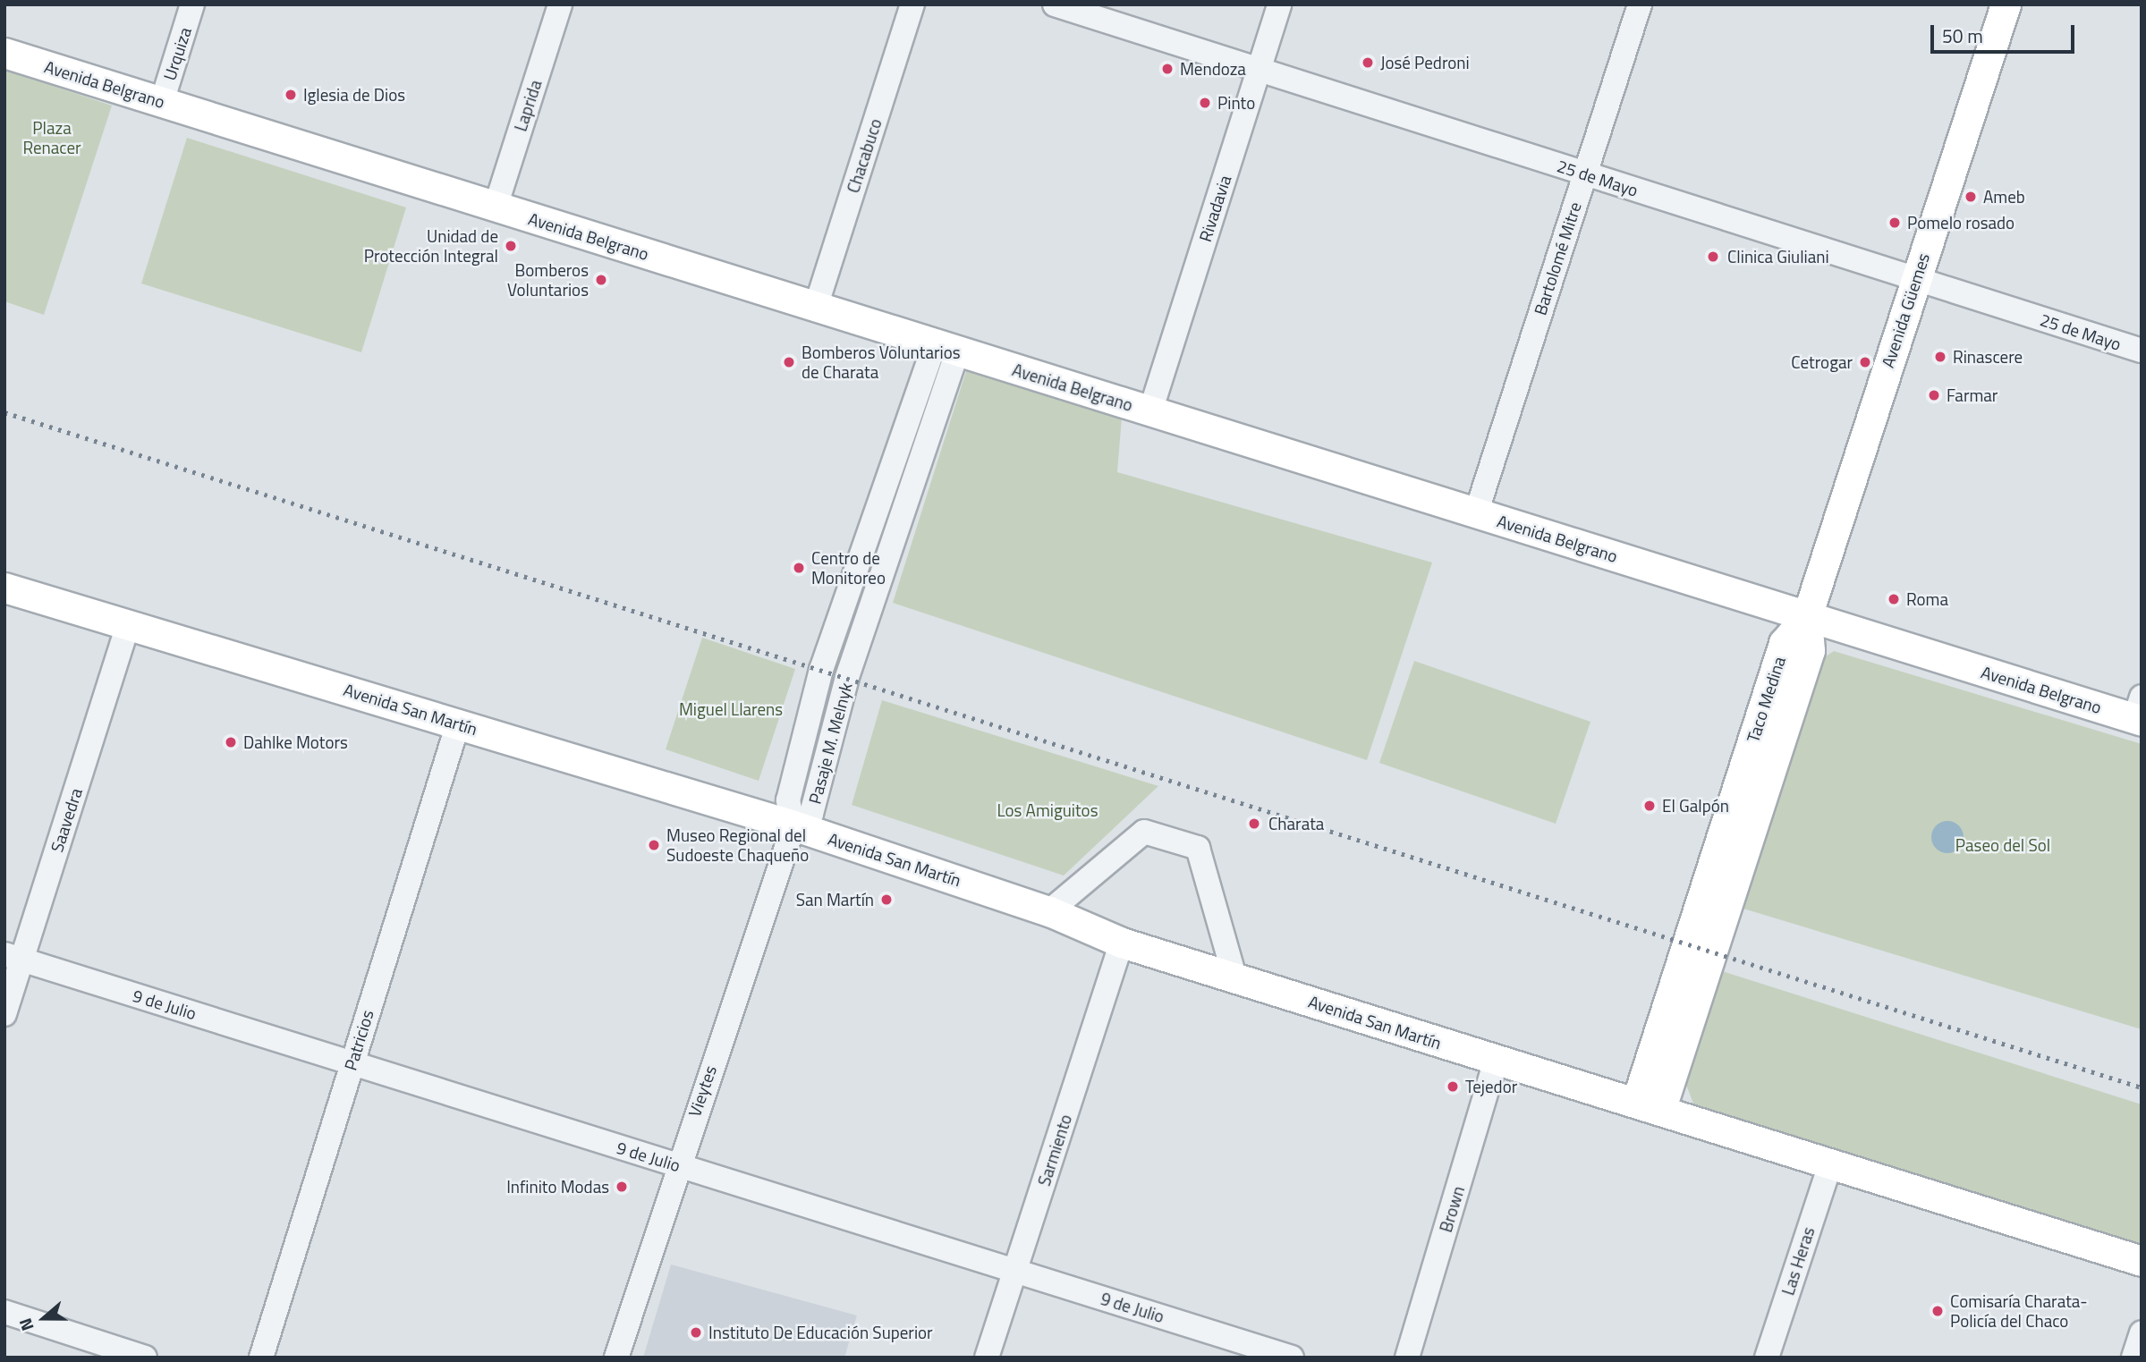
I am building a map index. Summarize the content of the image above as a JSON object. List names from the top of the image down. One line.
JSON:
{"streets":{"main road":["Avenida Belgrano","Avenida Güemes","Taco Medina","Avenida San Martín"],"street":["Urquiza","Laprida","Chacabuco","25 de Mayo","Rivadavia","Bartolomé Mitre","Pasaje M. Melnyk","Saavedra","9 de Julio","Patricios","Vieytes","Sarmiento","Brown","Las Heras"]},"crossings":[["Urquiza","Avenida Belgrano"],["Avenida Belgrano","Laprida"],["Avenida Belgrano","Chacabuco"],["Avenida Belgrano","Rivadavia"],["Avenida Belgrano","Bartolomé Mitre"],["Avenida Belgrano","Avenida Güemes"],["Avenida Belgrano","Taco Medina"],["Avenida Belgrano","Pasaje M. Melnyk"],["25 de Mayo","Rivadavia"],["25 de Mayo","Bartolomé Mitre"],["25 de Mayo","Avenida Güemes"],["Avenida Güemes","Taco Medina"],["Taco Medina","Avenida San Martín"],["Avenida San Martín","Pasaje M. Melnyk"],["Avenida San Martín","Saavedra"],["Avenida San Martín","Patricios"],["Avenida San Martín","Vieytes"],["Avenida San Martín","Sarmiento"],["Avenida San Martín","Brown"],["Avenida San Martín","Las Heras"],["Pasaje M. Melnyk","Vieytes"],["Saavedra","9 de Julio"],["9 de Julio","Patricios"],["9 de Julio","Vieytes"],["9 de Julio","Sarmiento"]],"parks":["Plaza Renacer","Miguel Llarens","Los Amiguitos","Paseo del Sol"],"places":["José Pedroni","Mendoza","Iglesia de Dios","Pinto","Ameb","Pomelo rosado","Unidad de Protección Integral","Clinica Giuliani","Bomberos Voluntarios","Rinascere","Bomberos Voluntarios de Charata","Cetrogar","Farmar","Centro de Monitoreo","Roma","Dahlke Motors","El Galpón","Charata","Museo Regional del Sudoeste Chaqueño","San Martín","Tejedor","Infinito Modas","Comisaría Charata- Policía del Chaco","Instituto De Educación Superior"],"scale_bar":"50 m","north":"left"}
